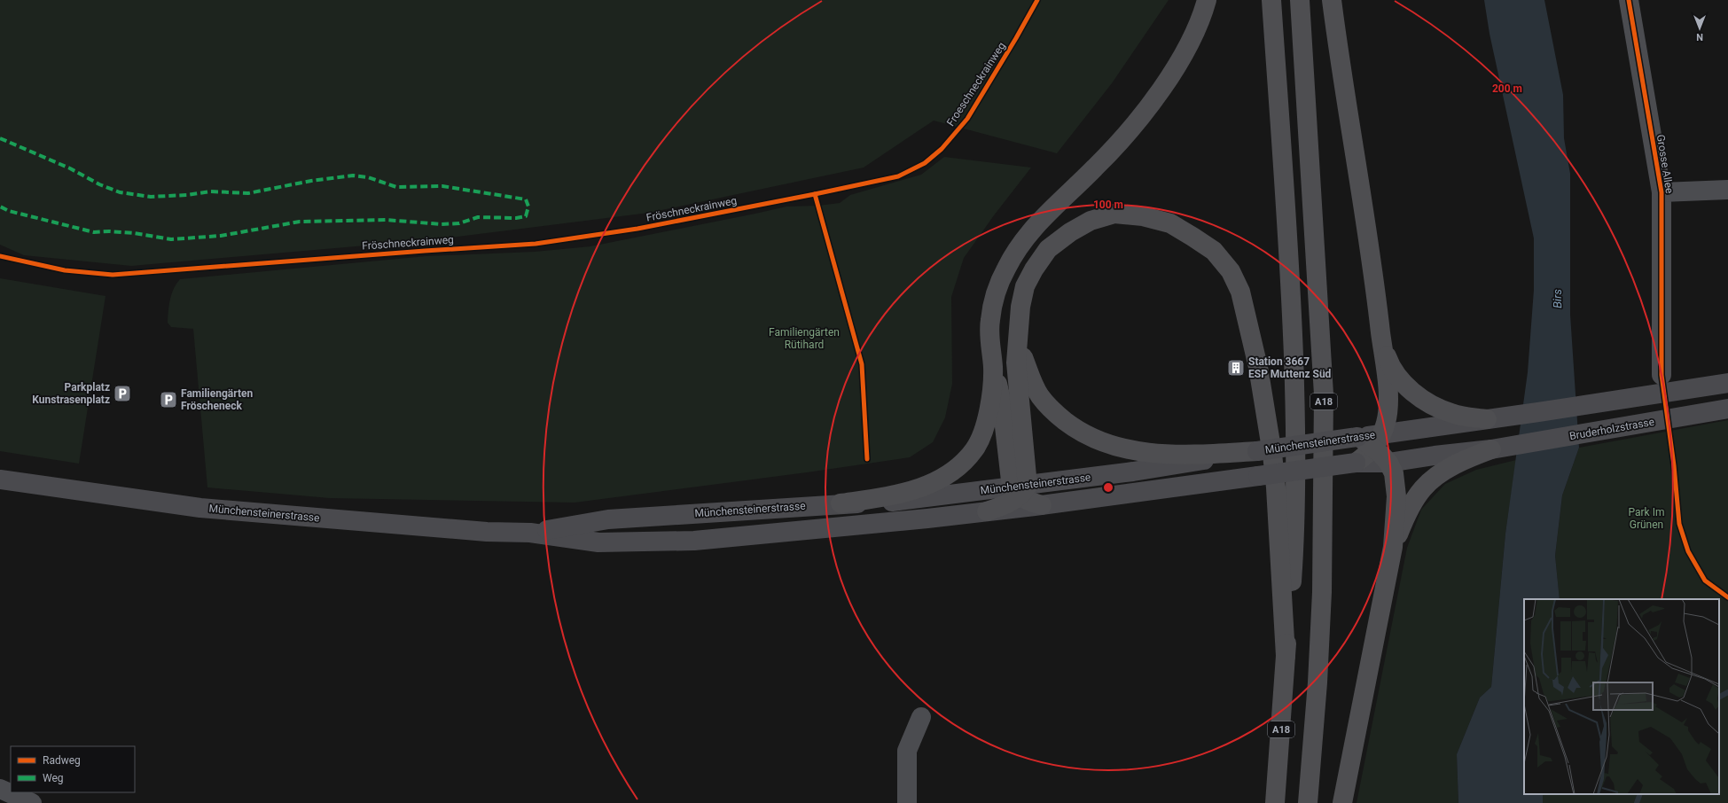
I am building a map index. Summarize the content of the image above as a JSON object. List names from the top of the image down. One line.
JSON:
{"streets":{"highway":["A18"],"main road":["Bruderholzstrasse","Münchensteinerstrasse"],"street":["Grosse Allee"],"cycle path":["Froeschneckrainweg"]},"crossings":[["Bruderholzstrasse","Münchensteinerstrasse"]],"water":["Birs"],"parks":["Familiengärten Rütihard","Park Im Grünen"],"places":{"building":["Station 3667 ESP Muttenz Süd"],"parking":["Parkplatz Kunstrasenplatz","Familiengärten Fröscheneck"]},"legend":["Radweg","Weg"],"north":"bottom","rings":["200 m","100 m"]}
